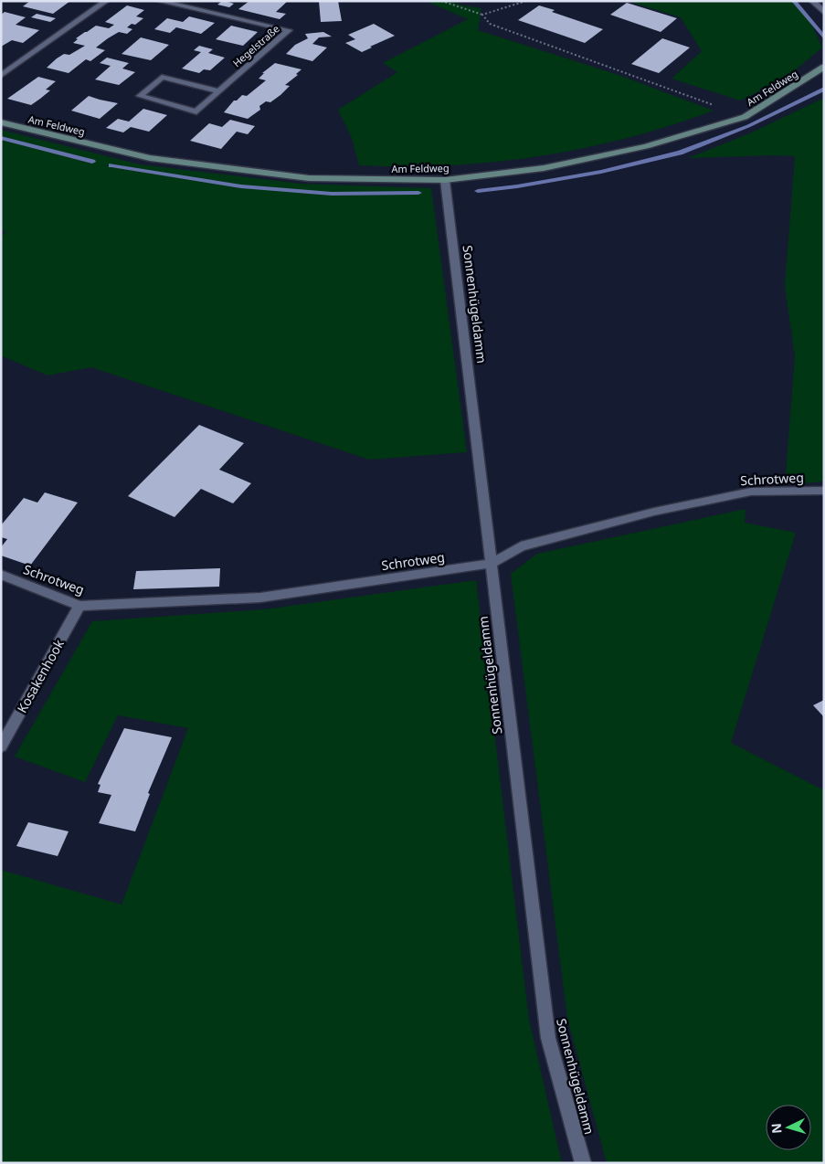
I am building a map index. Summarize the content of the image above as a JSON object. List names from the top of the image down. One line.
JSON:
{"streets":{"street":["Hegelstraße","Am Feldweg","Sonnenhügeldamm","Schrotweg","Kosakenhook"]},"crossings":[["Am Feldweg","Sonnenhügeldamm"],["Sonnenhügeldamm","Schrotweg"],["Schrotweg","Kosakenhook"]],"north":"left"}
